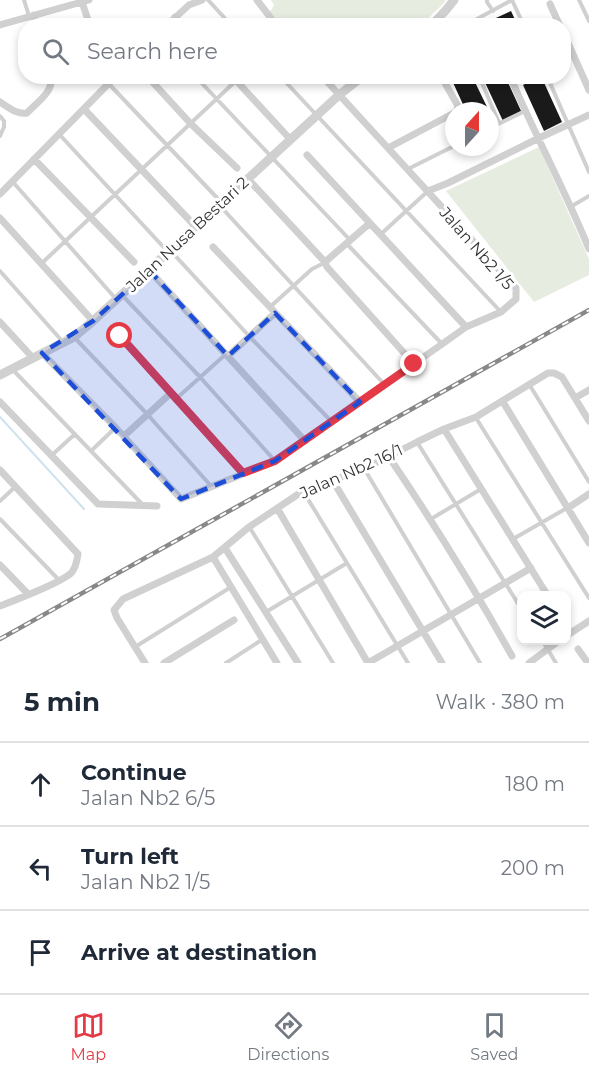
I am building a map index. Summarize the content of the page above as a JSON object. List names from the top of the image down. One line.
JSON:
{"streets":{"street":["Jalan Nusa Bestari 2","Jalan Nb2 1/5","Jalan Nb2 16/1"]},"crossings":[["Jalan Nusa Bestari 2","Jalan Nb2 1/5"]],"north":"top","page":{"search":"Search here","heading":["5 min","Walk · 380 m"],"list":[["Continue","Jalan Nb2 6/5","180 m"],["Turn left","Jalan Nb2 1/5","200 m"],"Arrive at destination"],"nav":["Map","Directions","Saved"]}}
